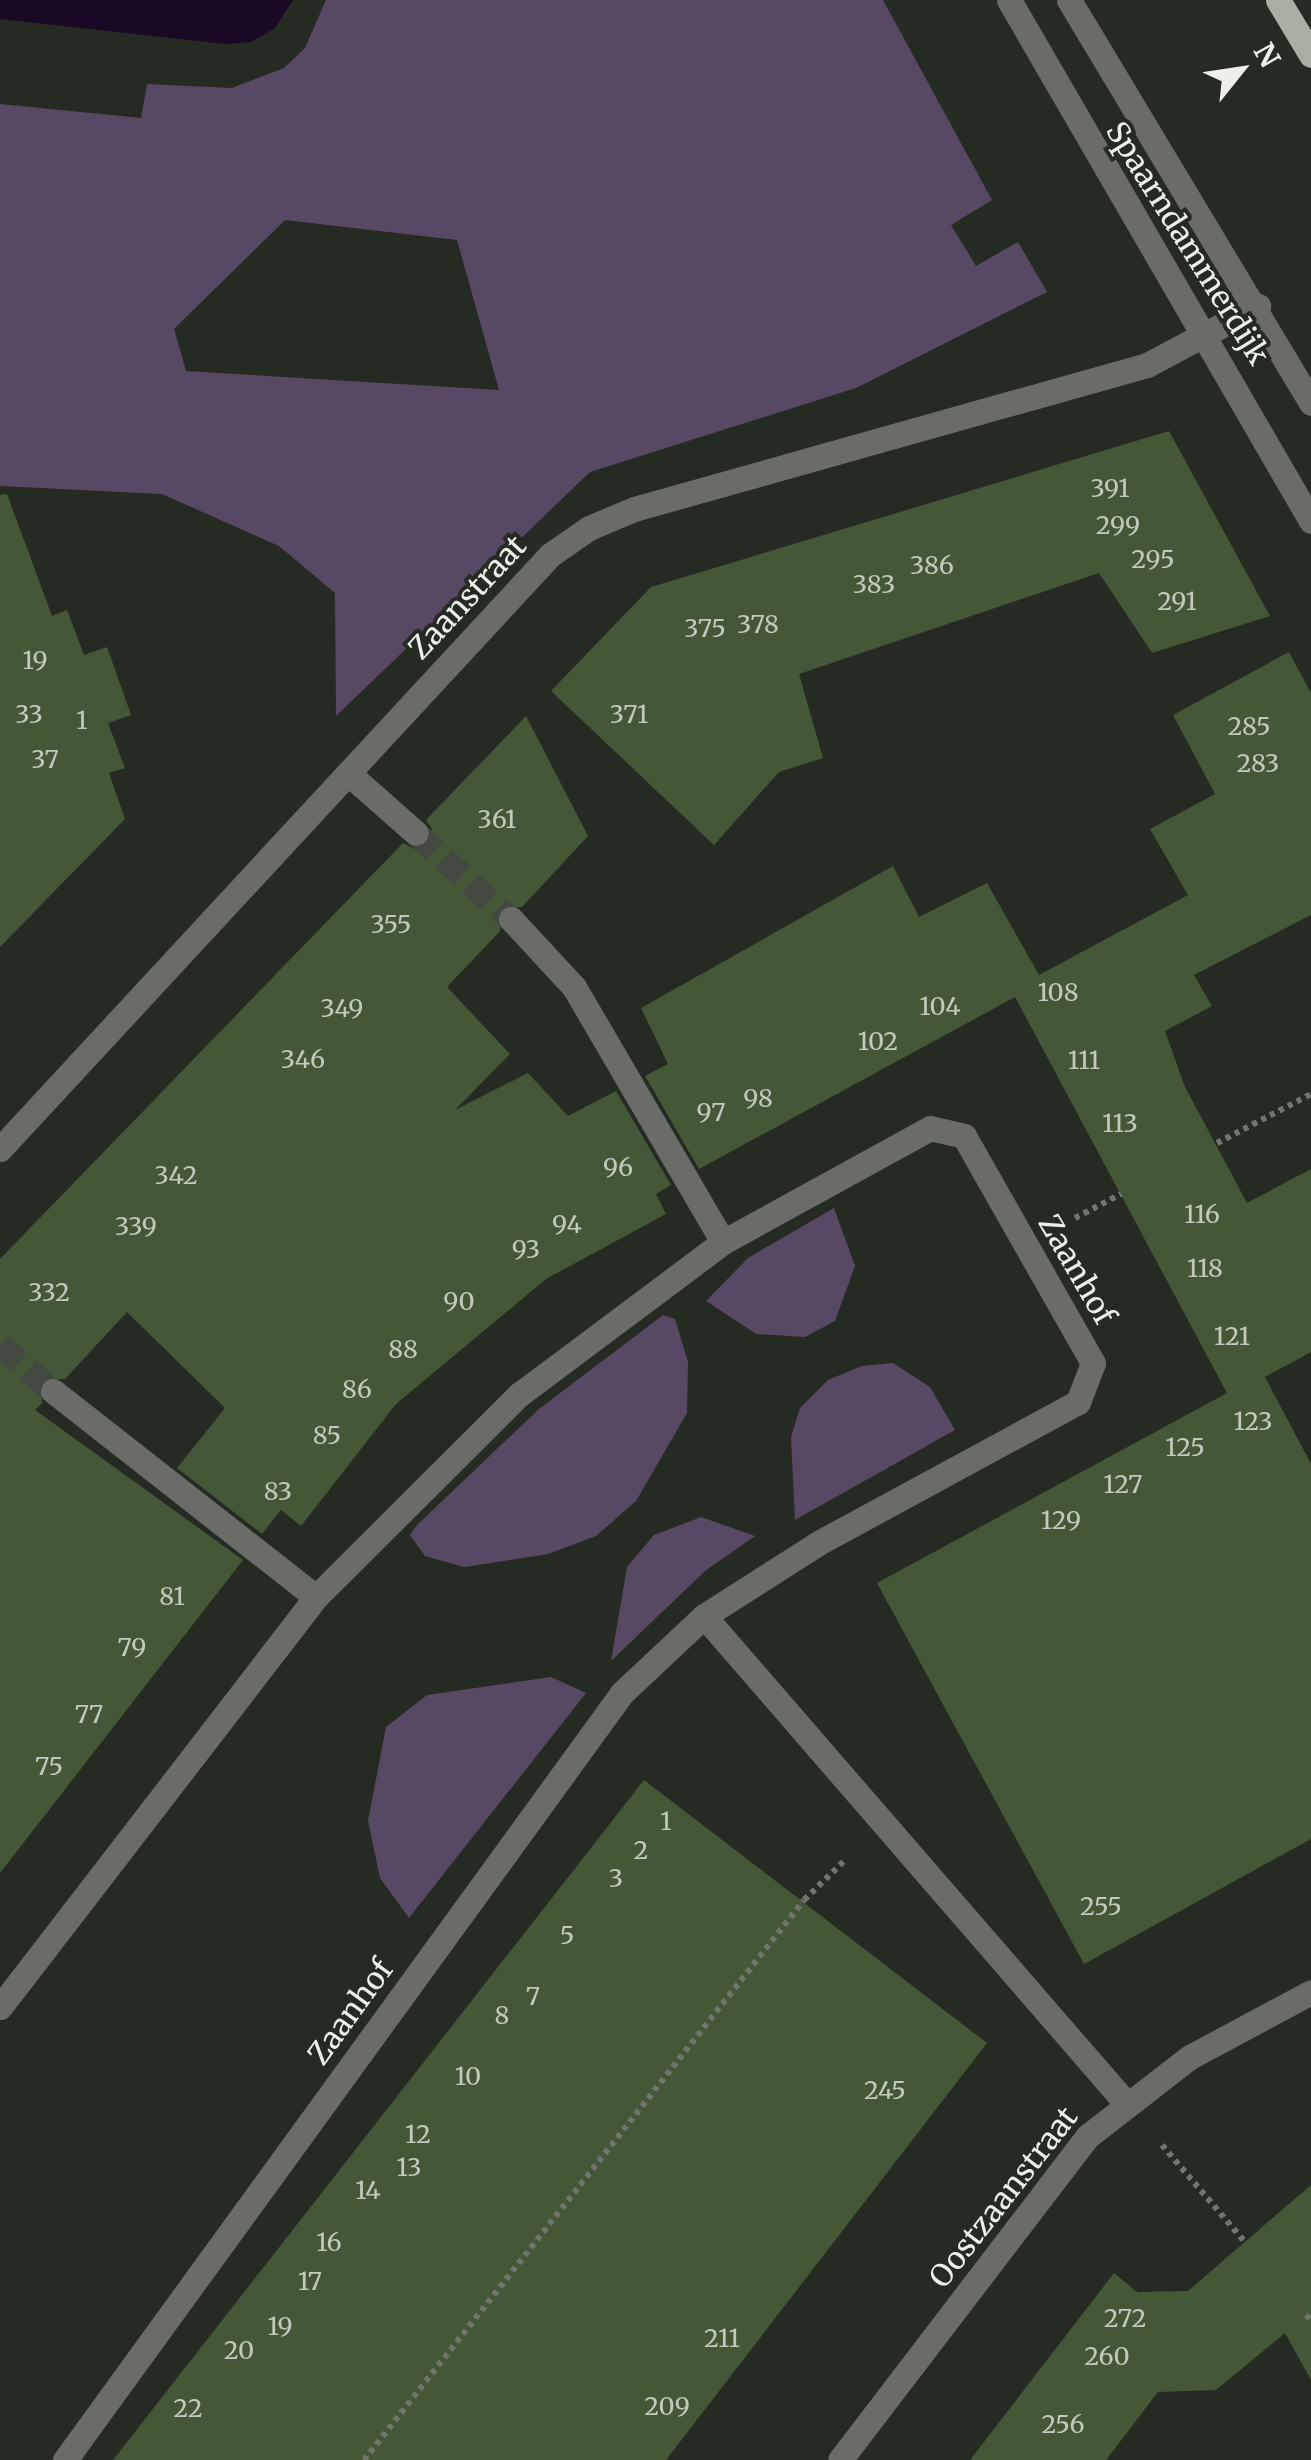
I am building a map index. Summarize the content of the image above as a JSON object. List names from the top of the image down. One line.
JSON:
{"streets":{"street":["Spaarndammerdijk","Zaanstraat","Zaanhof","Oostzaanstraat"]},"crossings":[["Spaarndammerdijk","Zaanstraat"]],"house_numbers":["391","299","295","386","383","291","378","375","19","33","371","1","285","37","283","361","355","108","104","349","102","346","111","98","97","113","96","342","116","94","339","93","118","332","90","121","88","86","123","85","125","127","83","129","81","79","77","75","1","2","3","255","5","7","8","10","245","12","13","14","16","17","272","19","211","20","260","209","22","256"],"north":"top right"}
